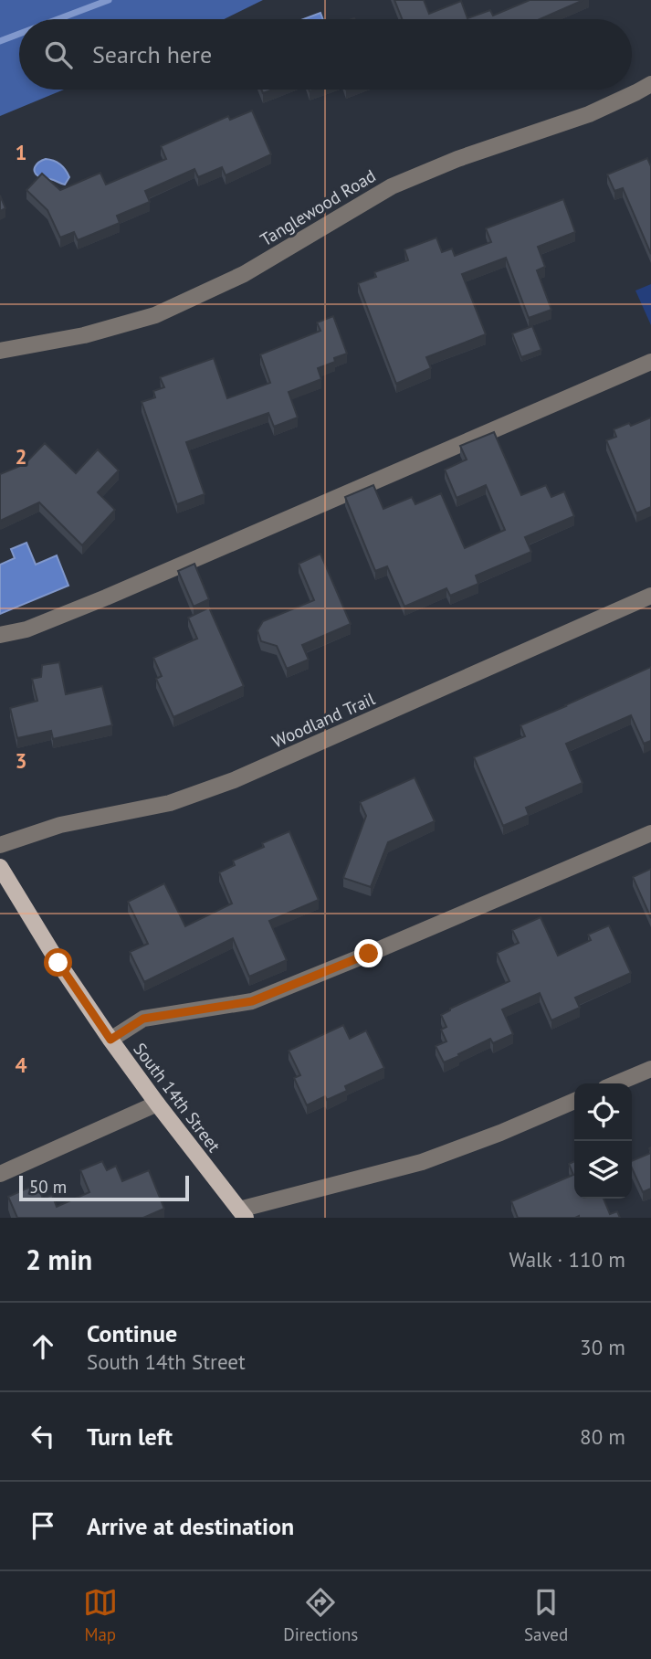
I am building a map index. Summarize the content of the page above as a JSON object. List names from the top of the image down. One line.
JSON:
{"streets":{"main road":["South 14th Street"],"street":["Tanglewood Road","Woodland Trail"]},"scale_bar":"50 m","page":{"search":"Search here","scale":"50 m","heading":["2 min","Walk · 110 m"],"list":[["Continue","South 14th Street","30 m"],["Turn left","80 m"],"Arrive at destination"],"nav":["Map","Directions","Saved"]},"grid":{"rows":["1","2","3","4"]}}
